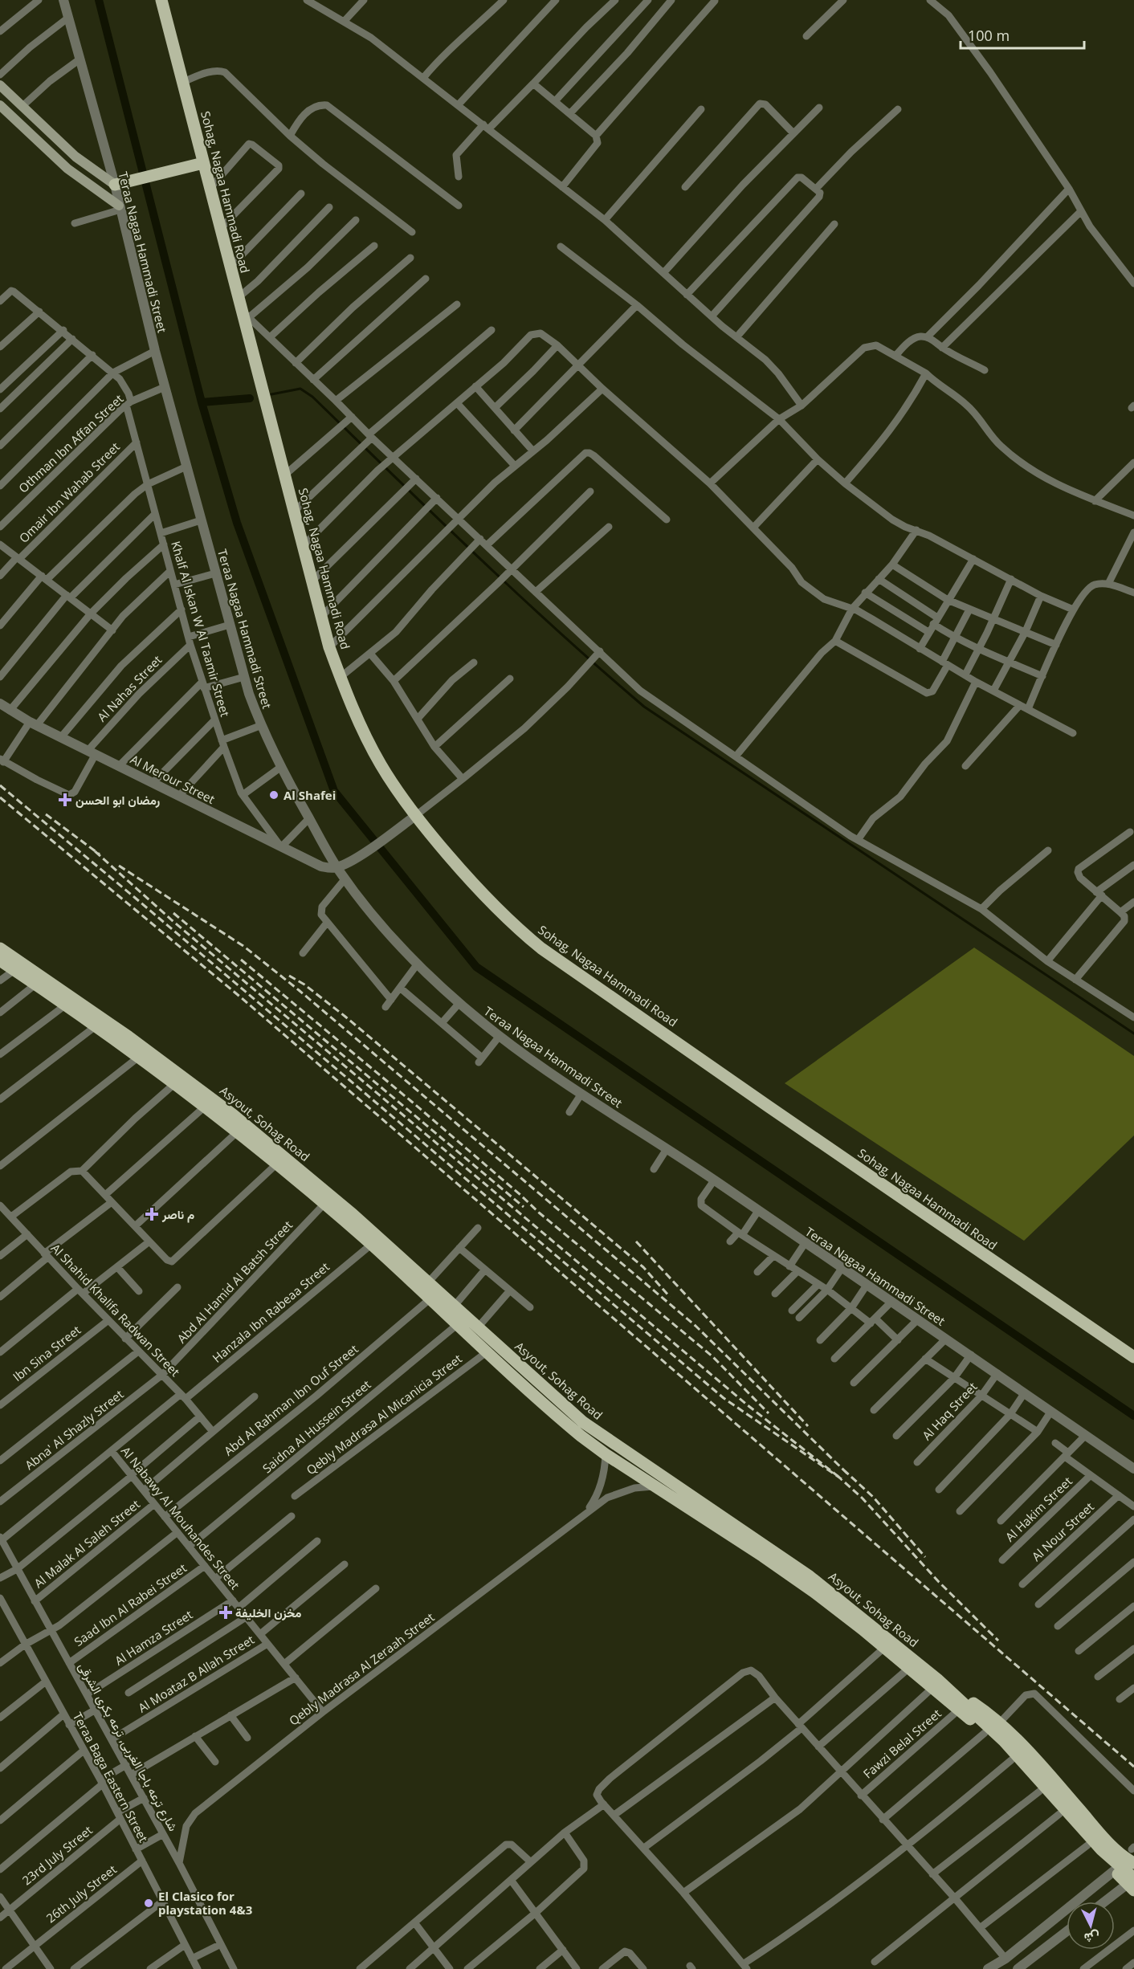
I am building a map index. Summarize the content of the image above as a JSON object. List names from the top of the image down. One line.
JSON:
{"streets":{"main road":["Sohag, Nagaa Hammadi Road","Asyout, Sohag Road"],"street":["Teraa Nagaa Hammadi Street","Othman Ibn Affan Street","Omair Ibn Wahab Street","Khalf Al Iskan W Al Taamir Street","Al Nahas Street","Al Merour Street","Abd Al Hamid Al Batsh Street","Al Shahid Khalifa Radwan Street","Hanzala Ibn Rabeaa Street","Ibn Sina Street","Abd Al Rahman Ibn Ouf Street","Al Haq Street","Qebly Madrasa Al Micanicia Street","Saidna Al Hussein Street","Abna' Al Shazly Street","Al Hakim Street","Al Nabawy Al Mouhandes Street","Al Nour Street","Al Malak Al Saleh Street","Saad Ibn Al Rabei Street","Al Hamza Street","Qebly Madrasa Al Zeraah Street","Al Moataz B Allah Street","Fawzi Belal Street","شارع ترعه باجا الغربى, ترعه بكرى الشرقى","Teraa Baga Eastern Street","23rd July Street","26th July Street"]},"crossings":[["Teraa Nagaa Hammadi Street","Othman Ibn Affan Street"],["Teraa Nagaa Hammadi Street","Al Merour Street"],["Teraa Nagaa Hammadi Street","Al Haq Street"],["Othman Ibn Affan Street","Khalf Al Iskan W Al Taamir Street"],["Omair Ibn Wahab Street","Khalf Al Iskan W Al Taamir Street"],["Khalf Al Iskan W Al Taamir Street","Al Nahas Street"],["Khalf Al Iskan W Al Taamir Street","Al Merour Street"],["Al Nahas Street","Al Merour Street"],["Asyout, Sohag Road","Abd Al Hamid Al Batsh Street"],["Asyout, Sohag Road","Hanzala Ibn Rabeaa Street"],["Asyout, Sohag Road","Abd Al Rahman Ibn Ouf Street"],["Asyout, Sohag Road","Qebly Madrasa Al Micanicia Street"],["Asyout, Sohag Road","Saidna Al Hussein Street"],["Asyout, Sohag Road","Qebly Madrasa Al Zeraah Street"],["Asyout, Sohag Road","Fawzi Belal Street"],["Abd Al Hamid Al Batsh Street","Al Shahid Khalifa Radwan Street"],["Abd Al Hamid Al Batsh Street","Abna' Al Shazly Street"],["Al Shahid Khalifa Radwan Street","Hanzala Ibn Rabeaa Street"],["Al Shahid Khalifa Radwan Street","Ibn Sina Street"],["Al Shahid Khalifa Radwan Street","Abna' Al Shazly Street"],["Hanzala Ibn Rabeaa Street","Al Nabawy Al Mouhandes Street"],["Hanzala Ibn Rabeaa Street","شارع ترعه باجا الغربى, ترعه بكرى الشرقى"],["Abd Al Rahman Ibn Ouf Street","Al Nabawy Al Mouhandes Street"],["Saidna Al Hussein Street","Al Nabawy Al Mouhandes Street"],["Al Nabawy Al Mouhandes Street","Al Malak Al Saleh Street"],["Al Nabawy Al Mouhandes Street","Saad Ibn Al Rabei Street"],["Al Nabawy Al Mouhandes Street","Al Hamza Street"],["Al Nabawy Al Mouhandes Street","Qebly Madrasa Al Zeraah Street"],["Al Nabawy Al Mouhandes Street","Al Moataz B Allah Street"],["Al Malak Al Saleh Street","شارع ترعه باجا الغربى, ترعه بكرى الشرقى"],["Saad Ibn Al Rabei Street","شارع ترعه باجا الغربى, ترعه بكرى الشرقى"],["Al Hamza Street","شارع ترعه باجا الغربى, ترعه بكرى الشرقى"],["Qebly Madrasa Al Zeraah Street","شارع ترعه باجا الغربى, ترعه بكرى الشرقى"],["Al Moataz B Allah Street","شارع ترعه باجا الغربى, ترعه بكرى الشرقى"],["شارع ترعه باجا الغربى, ترعه بكرى الشرقى","23rd July Street"],["Teraa Baga Eastern Street","23rd July Street"],["Teraa Baga Eastern Street","26th July Street"]],"places":{"other":["Al Shafei","El Clasico for playstation 4&3"],"health":["رمضان ابو الحسن","م ناصر","مخزن الخليفة"]},"scale_bar":"100 m","north":"bottom"}
